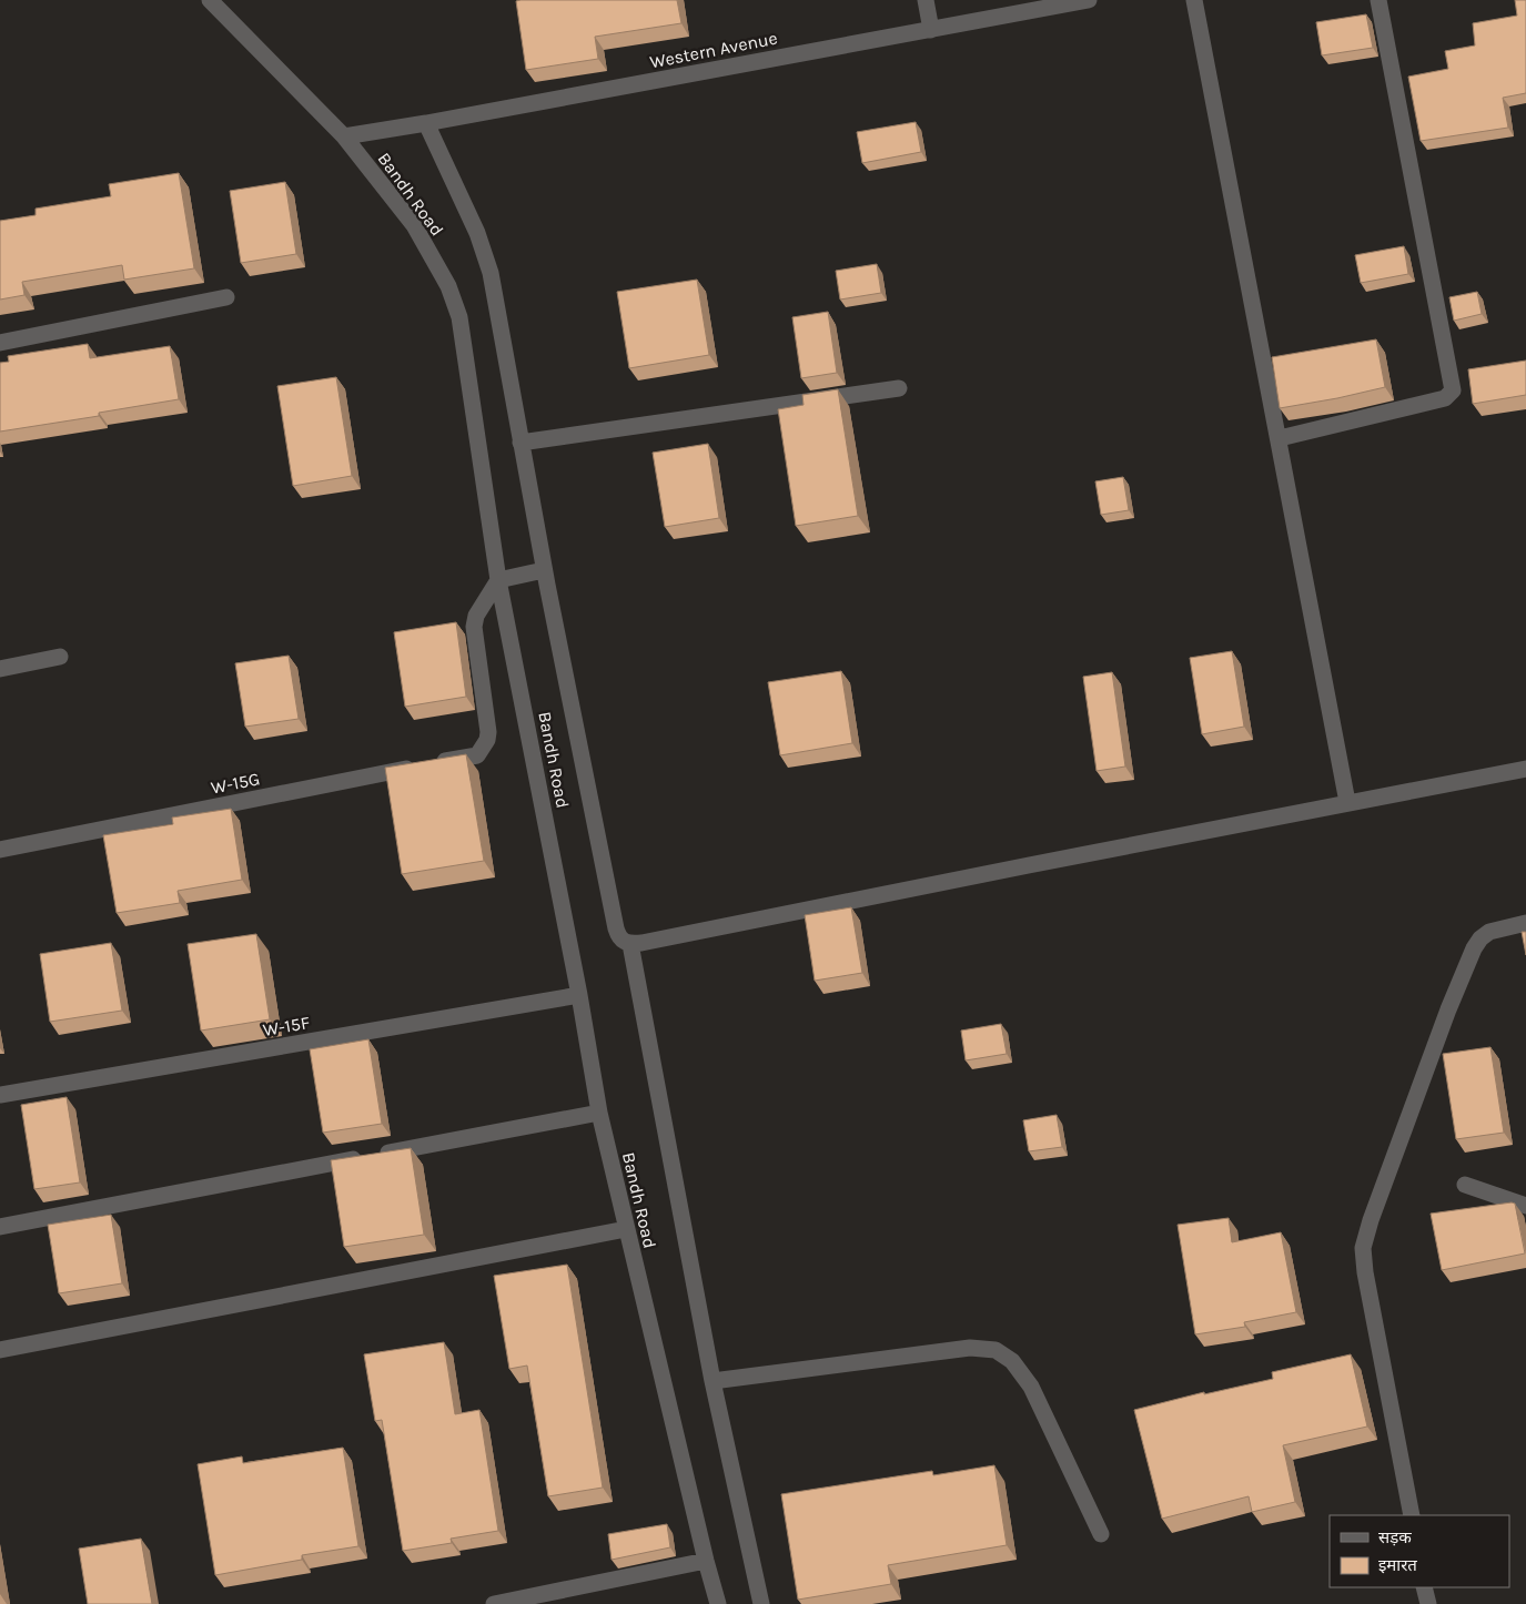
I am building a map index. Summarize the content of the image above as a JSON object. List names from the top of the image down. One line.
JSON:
{"streets":{"street":["Western Avenue","Bandh Road","W-15G","W-15F"]},"crossings":[["Western Avenue","Bandh Road"],["Bandh Road","W-15G"],["Bandh Road","W-15F"]],"legend":["सड़क","इमारत"]}
